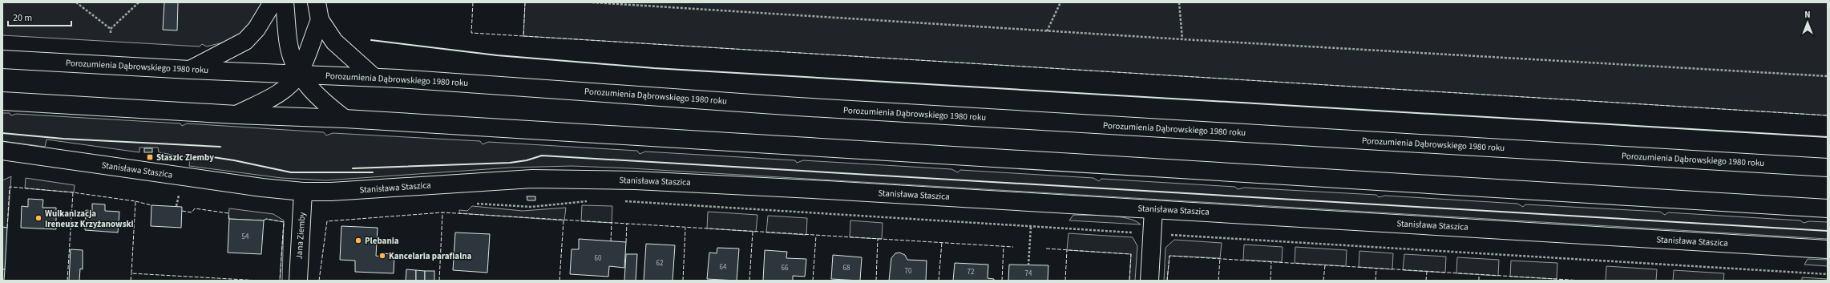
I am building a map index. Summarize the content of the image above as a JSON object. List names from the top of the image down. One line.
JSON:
{"streets":{"main road":["Porozumienia Dąbrowskiego 1980 roku","Stanisława Staszica","Jana Ziemby"]},"crossings":[["Stanisława Staszica","Jana Ziemby"]],"places":{"transit":["Staszic Ziemby"],"other":["Wulkanizacja Ireneusz Krzyżanowski","Plebania","Kancelaria parafialna"]},"house_numbers":["54","60","62","64","66","68","70","72","74"],"scale_bar":"20 m","north":"top"}
